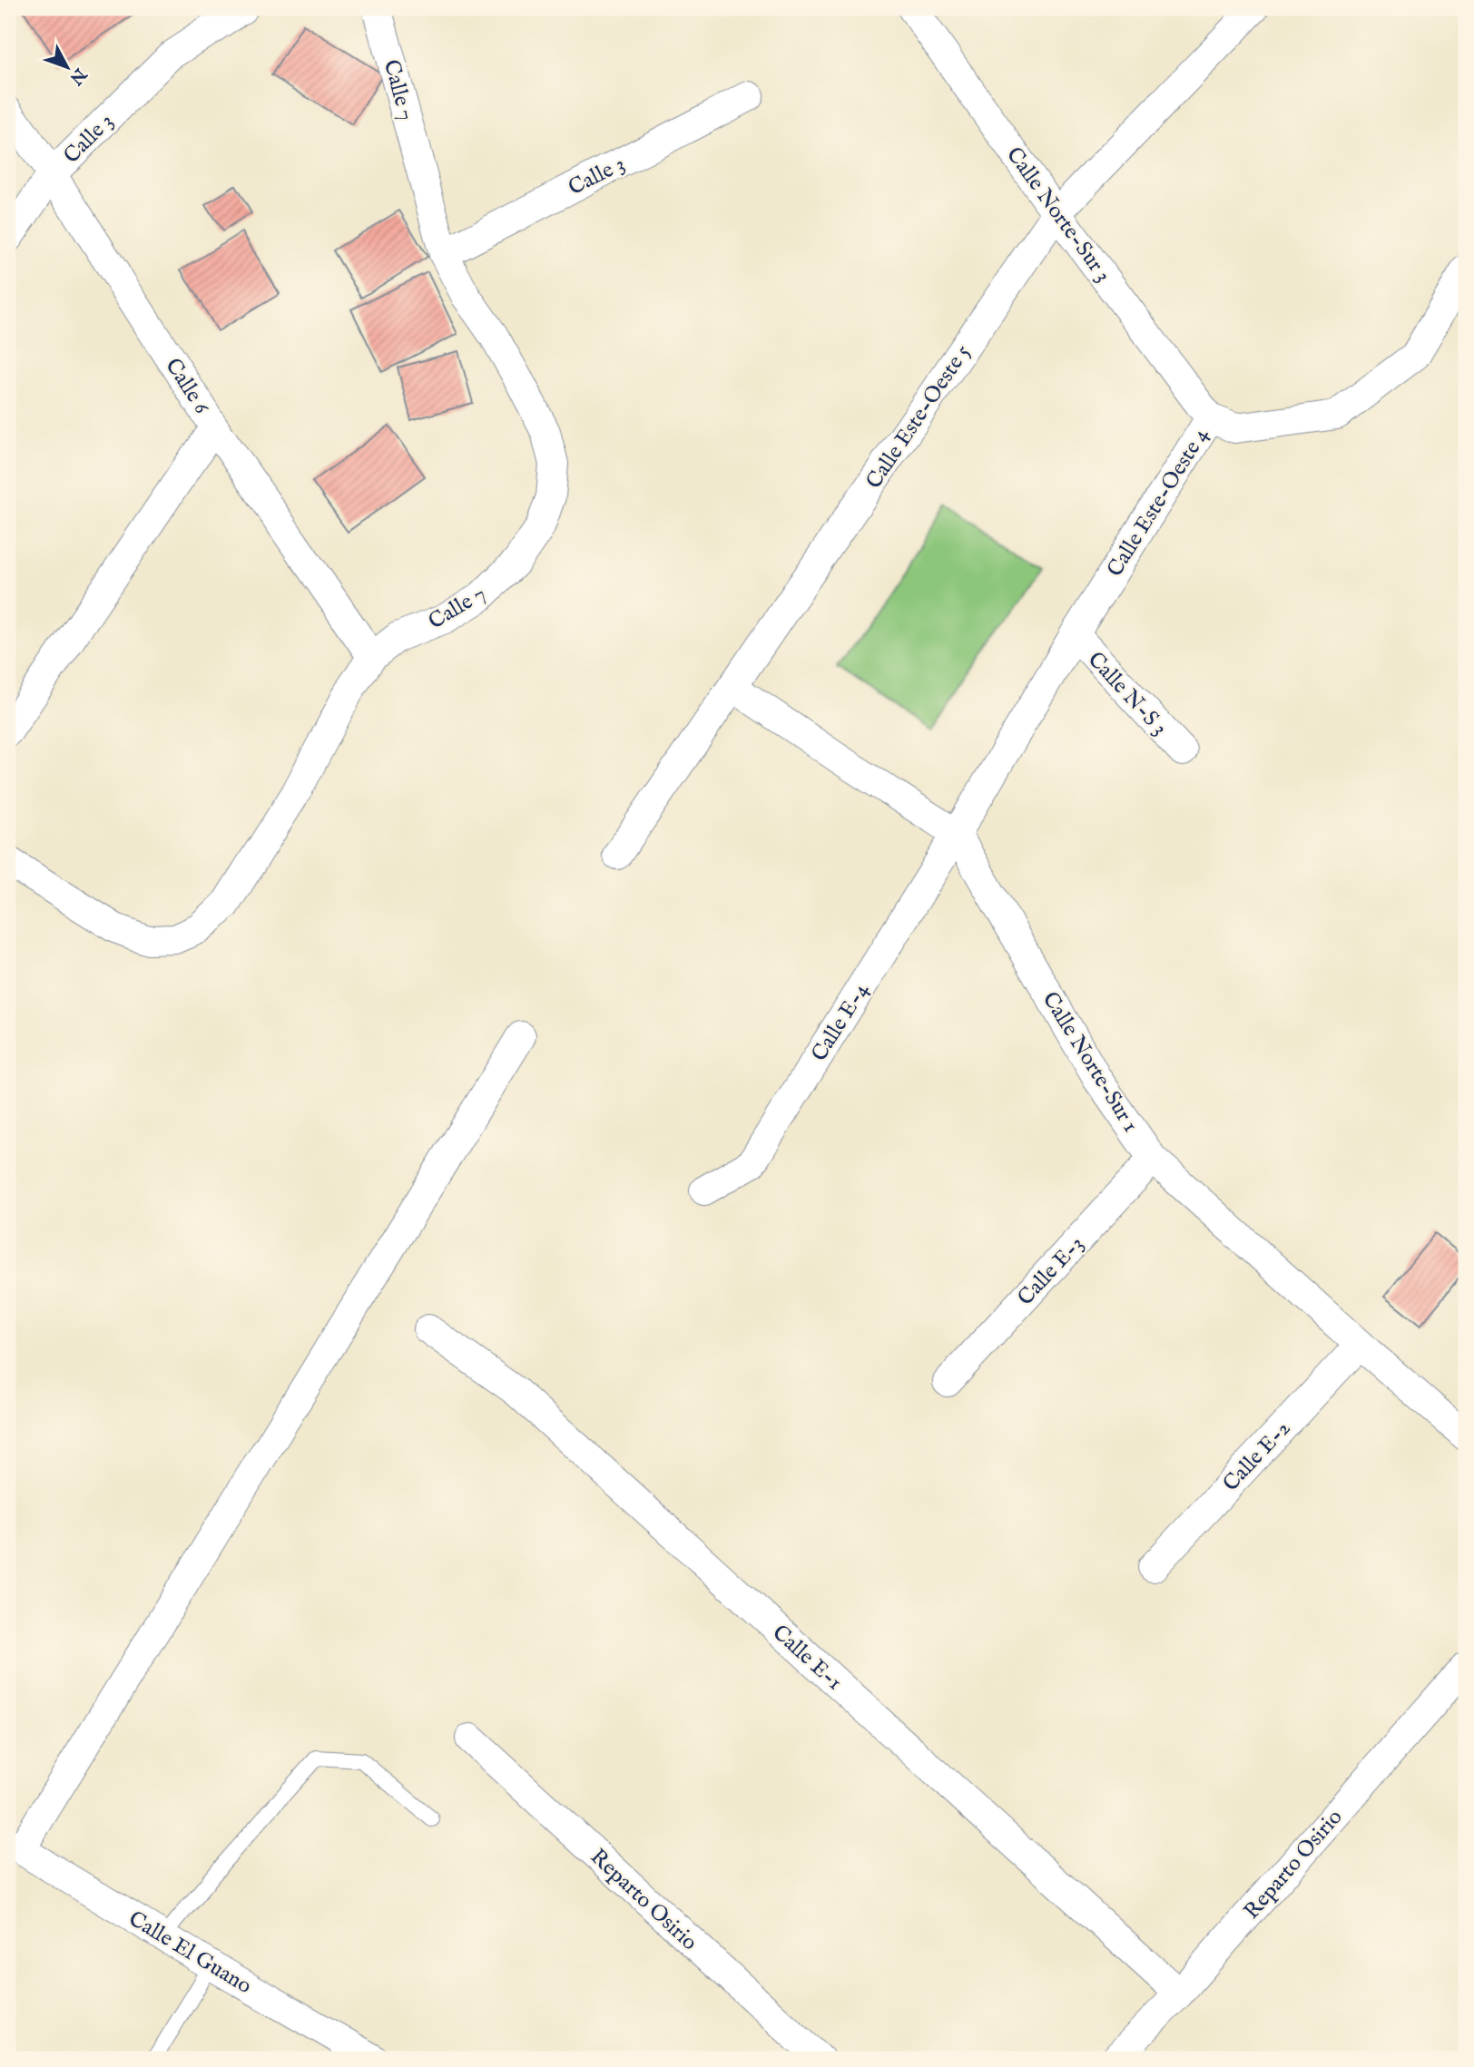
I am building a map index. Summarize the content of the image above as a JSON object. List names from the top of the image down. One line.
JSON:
{"streets":{"street":["Calle 7","Calle 3","Calle Norte-Sur 3","Calle 6","Calle Este-Oeste 5","Calle Este-Oeste 4","Calle N-S 3","Calle E-4","Calle Norte-Sur 1","Calle E-3","Calle E-2","Calle E-1","Reparto Osirio","Calle El Guano"]},"crossings":[["Calle 7","Calle 3"],["Calle 7","Calle 6"],["Calle 3","Calle 6"],["Calle Norte-Sur 3","Calle Este-Oeste 5"],["Calle Norte-Sur 3","Calle Este-Oeste 4"],["Calle Este-Oeste 5","Calle Norte-Sur 1"],["Calle Este-Oeste 4","Calle N-S 3"],["Calle Este-Oeste 4","Calle E-4"],["Calle Este-Oeste 4","Calle Norte-Sur 1"],["Calle E-4","Calle Norte-Sur 1"],["Calle Norte-Sur 1","Calle E-3"],["Calle Norte-Sur 1","Calle E-2"],["Calle E-1","Reparto Osirio"]],"north":"bottom right"}
